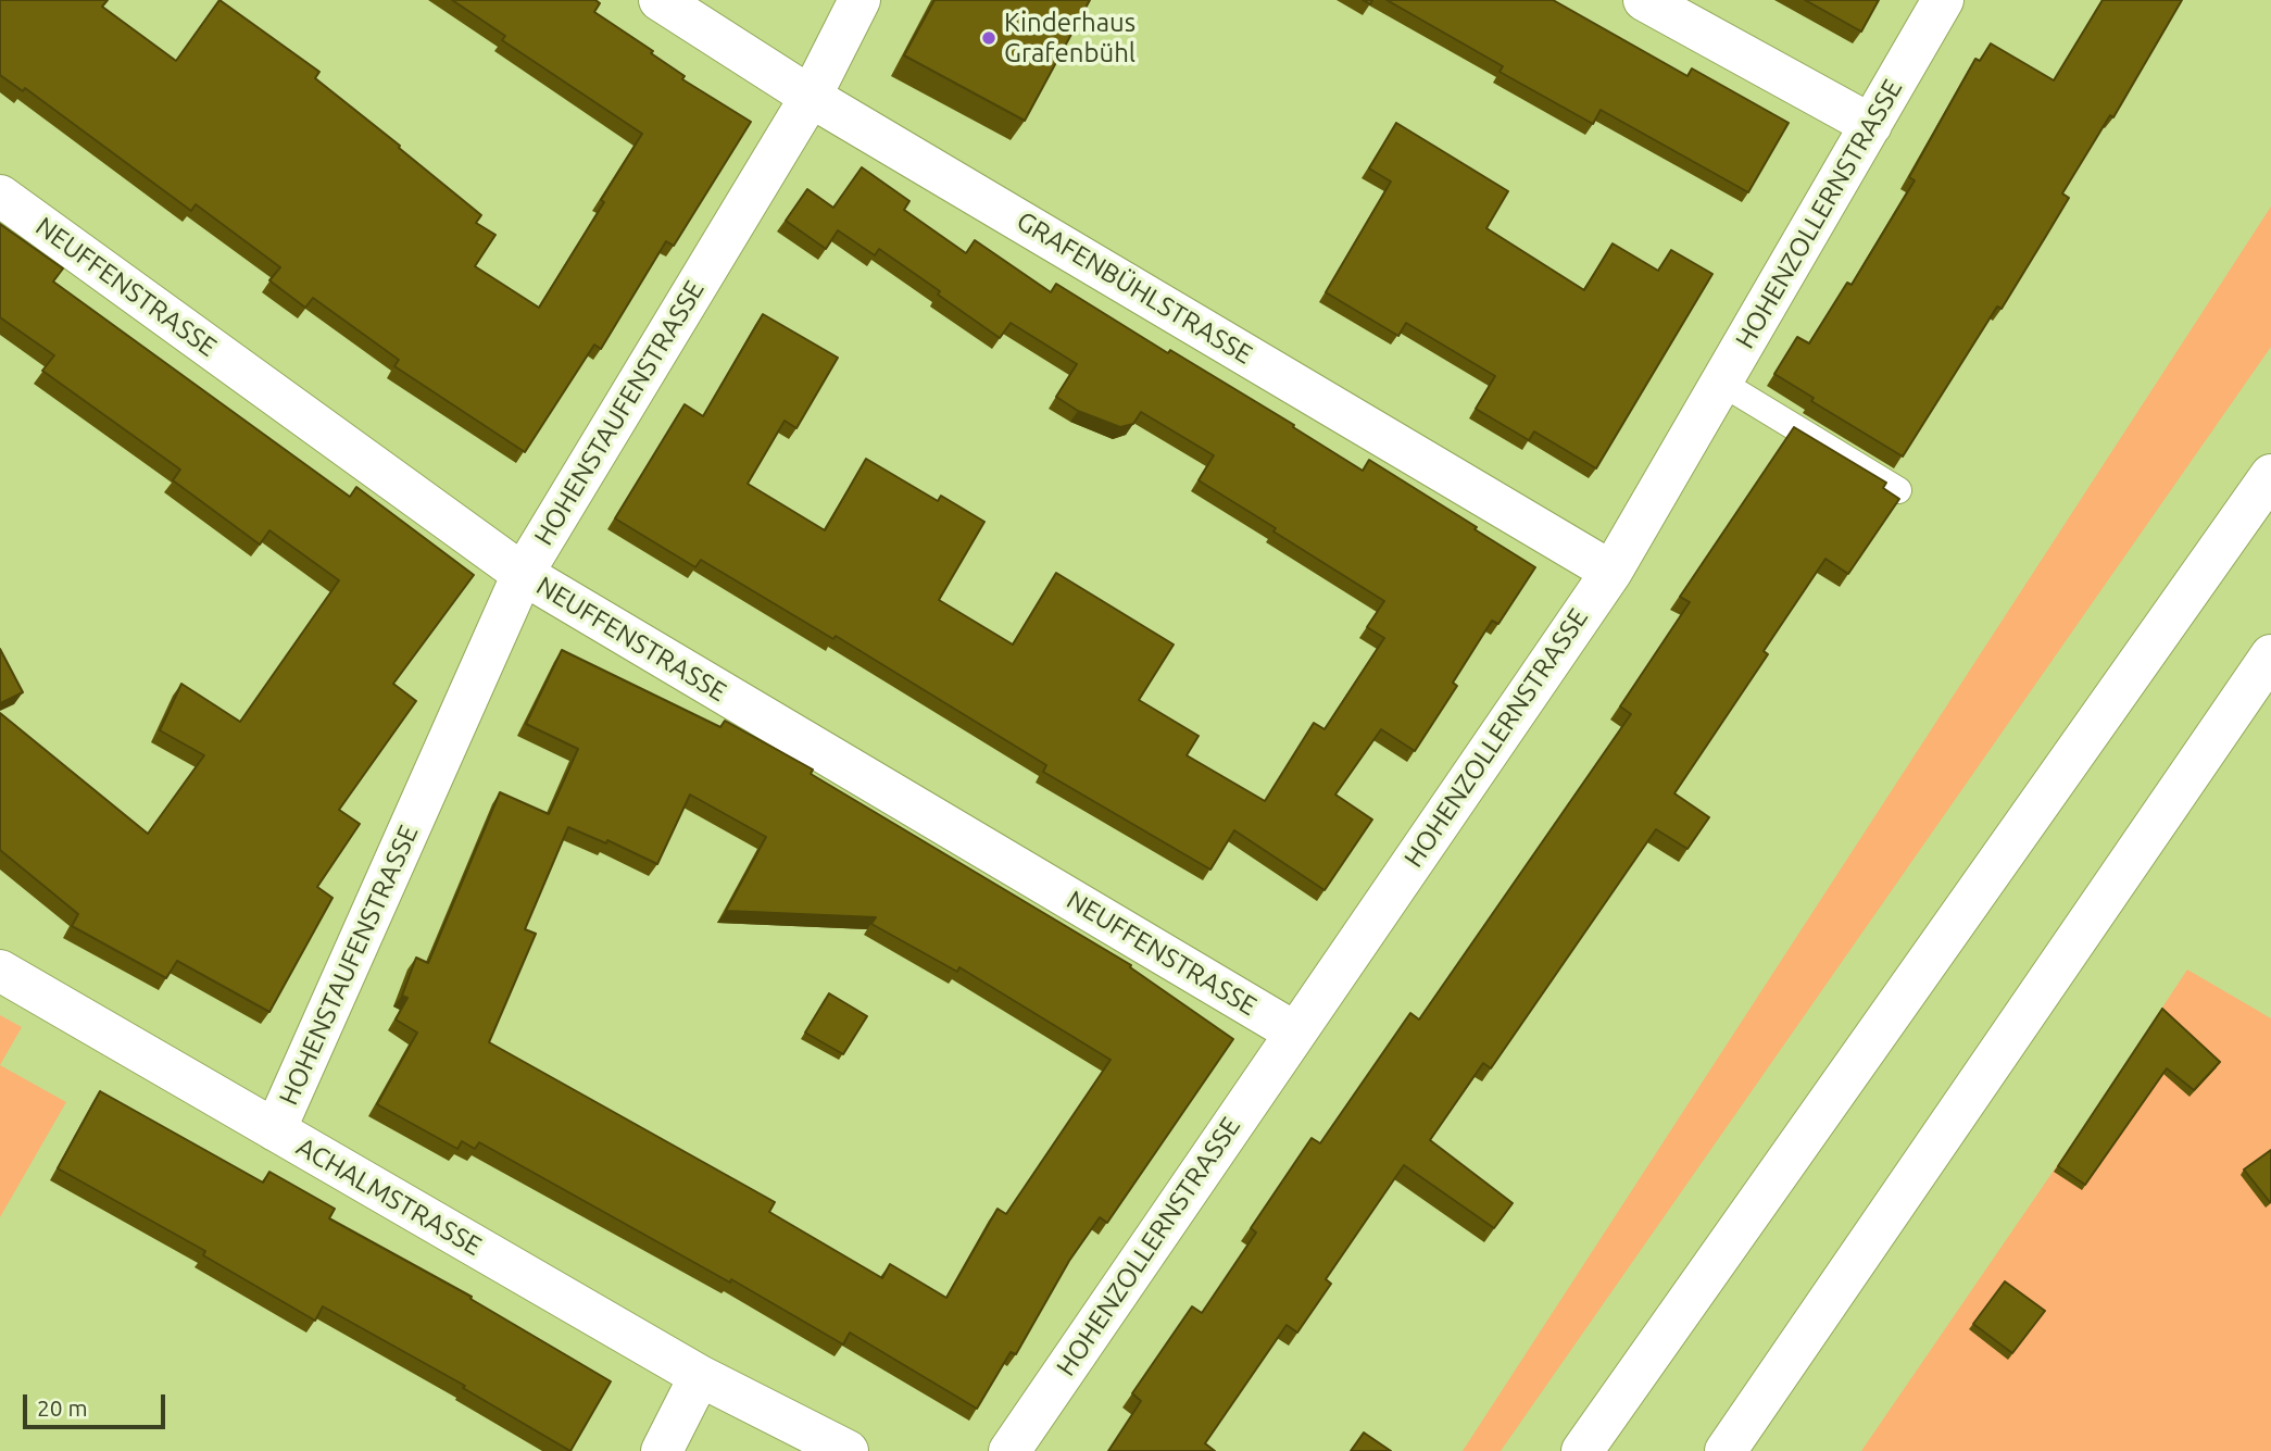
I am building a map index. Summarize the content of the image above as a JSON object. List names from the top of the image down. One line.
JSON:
{"streets":{"main road":["HOHENZOLLERNSTRASSE","NEUFFENSTRASSE","GRAFENBÜHLSTRASSE","HOHENSTAUFENSTRASSE","ACHALMSTRASSE"]},"crossings":[["HOHENZOLLERNSTRASSE","NEUFFENSTRASSE"],["HOHENZOLLERNSTRASSE","GRAFENBÜHLSTRASSE"],["NEUFFENSTRASSE","HOHENSTAUFENSTRASSE"],["GRAFENBÜHLSTRASSE","HOHENSTAUFENSTRASSE"],["HOHENSTAUFENSTRASSE","ACHALMSTRASSE"]],"places":["Kinderhaus Grafenbühl"],"scale_bar":"20 m"}
